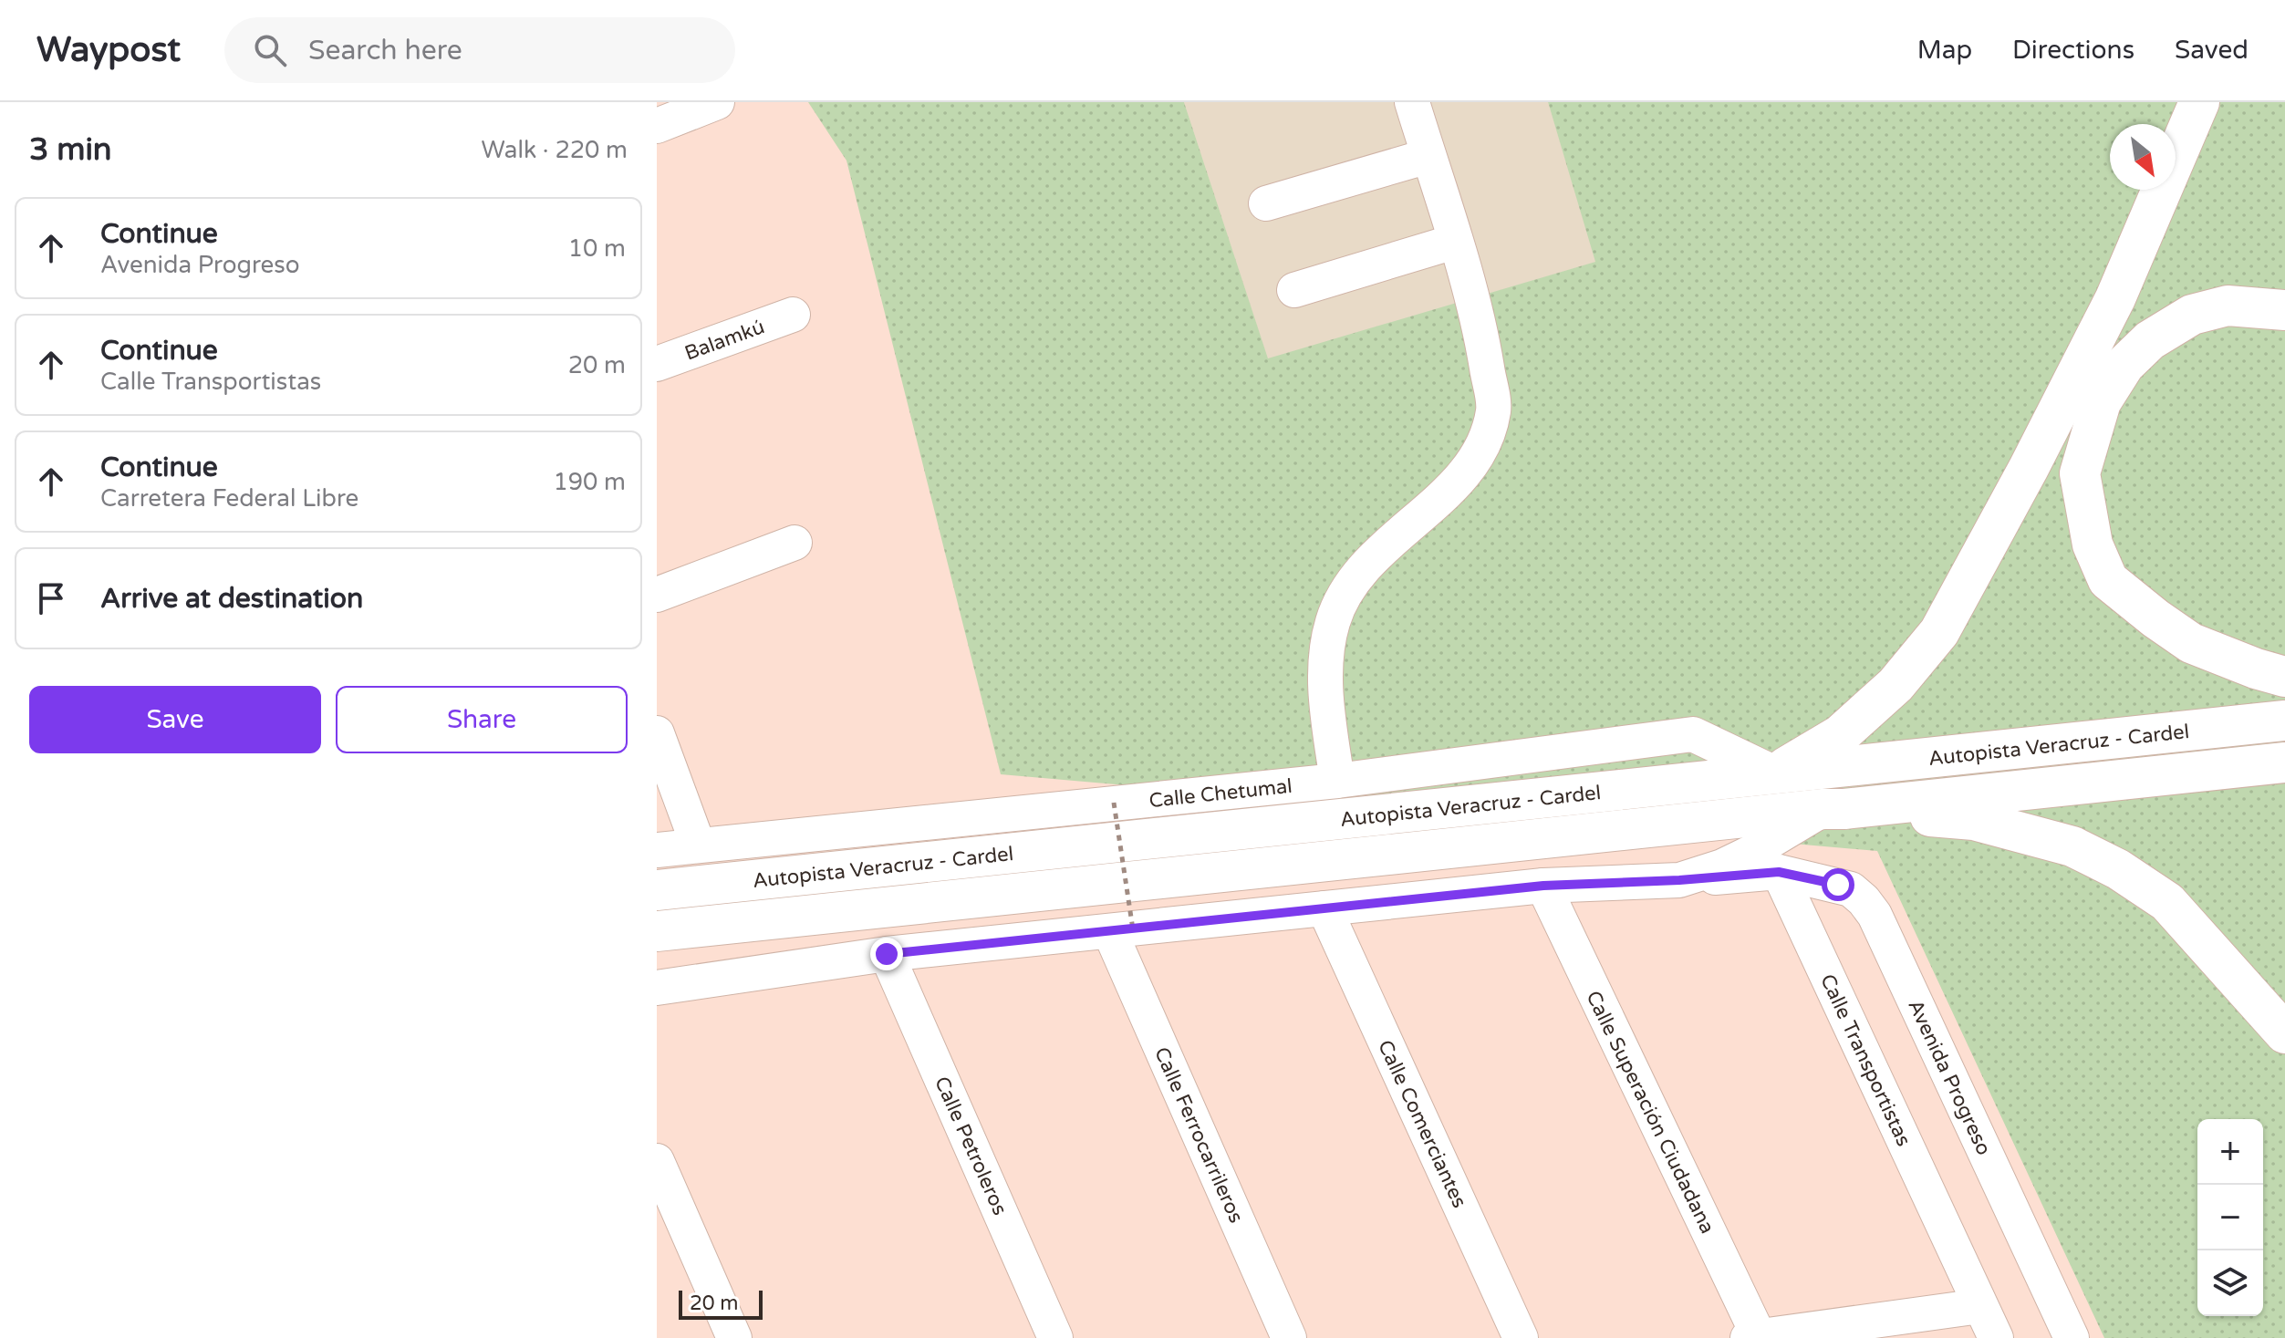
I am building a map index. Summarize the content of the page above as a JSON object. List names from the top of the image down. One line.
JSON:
{"streets":{"highway":["Autopista Veracruz - Cardel"],"street":["Balamkú","Calle Chetumal","Calle Transportistas","Avenida Progreso","Calle Superación Ciudadana","Calle Comerciantes","Calle Ferrocarrileros","Calle Petroleros"]},"crossings":[["Autopista Veracruz - Cardel","Calle Chetumal"],["Calle Transportistas","Avenida Progreso"]],"scale_bar":"20 m","north":"bottom right","page":{"header":"Waypost","search":"Search here","nav":["Map","Directions","Saved"],"heading":["3 min","Walk · 220 m"],"list":[["Continue","Avenida Progreso","10 m"],["Continue","Calle Transportistas","20 m"],["Continue","Carretera Federal Libre","190 m"],"Arrive at destination"],"buttons":["Save","Share"],"map_buttons":["+","−"],"scale":"20 m"}}
